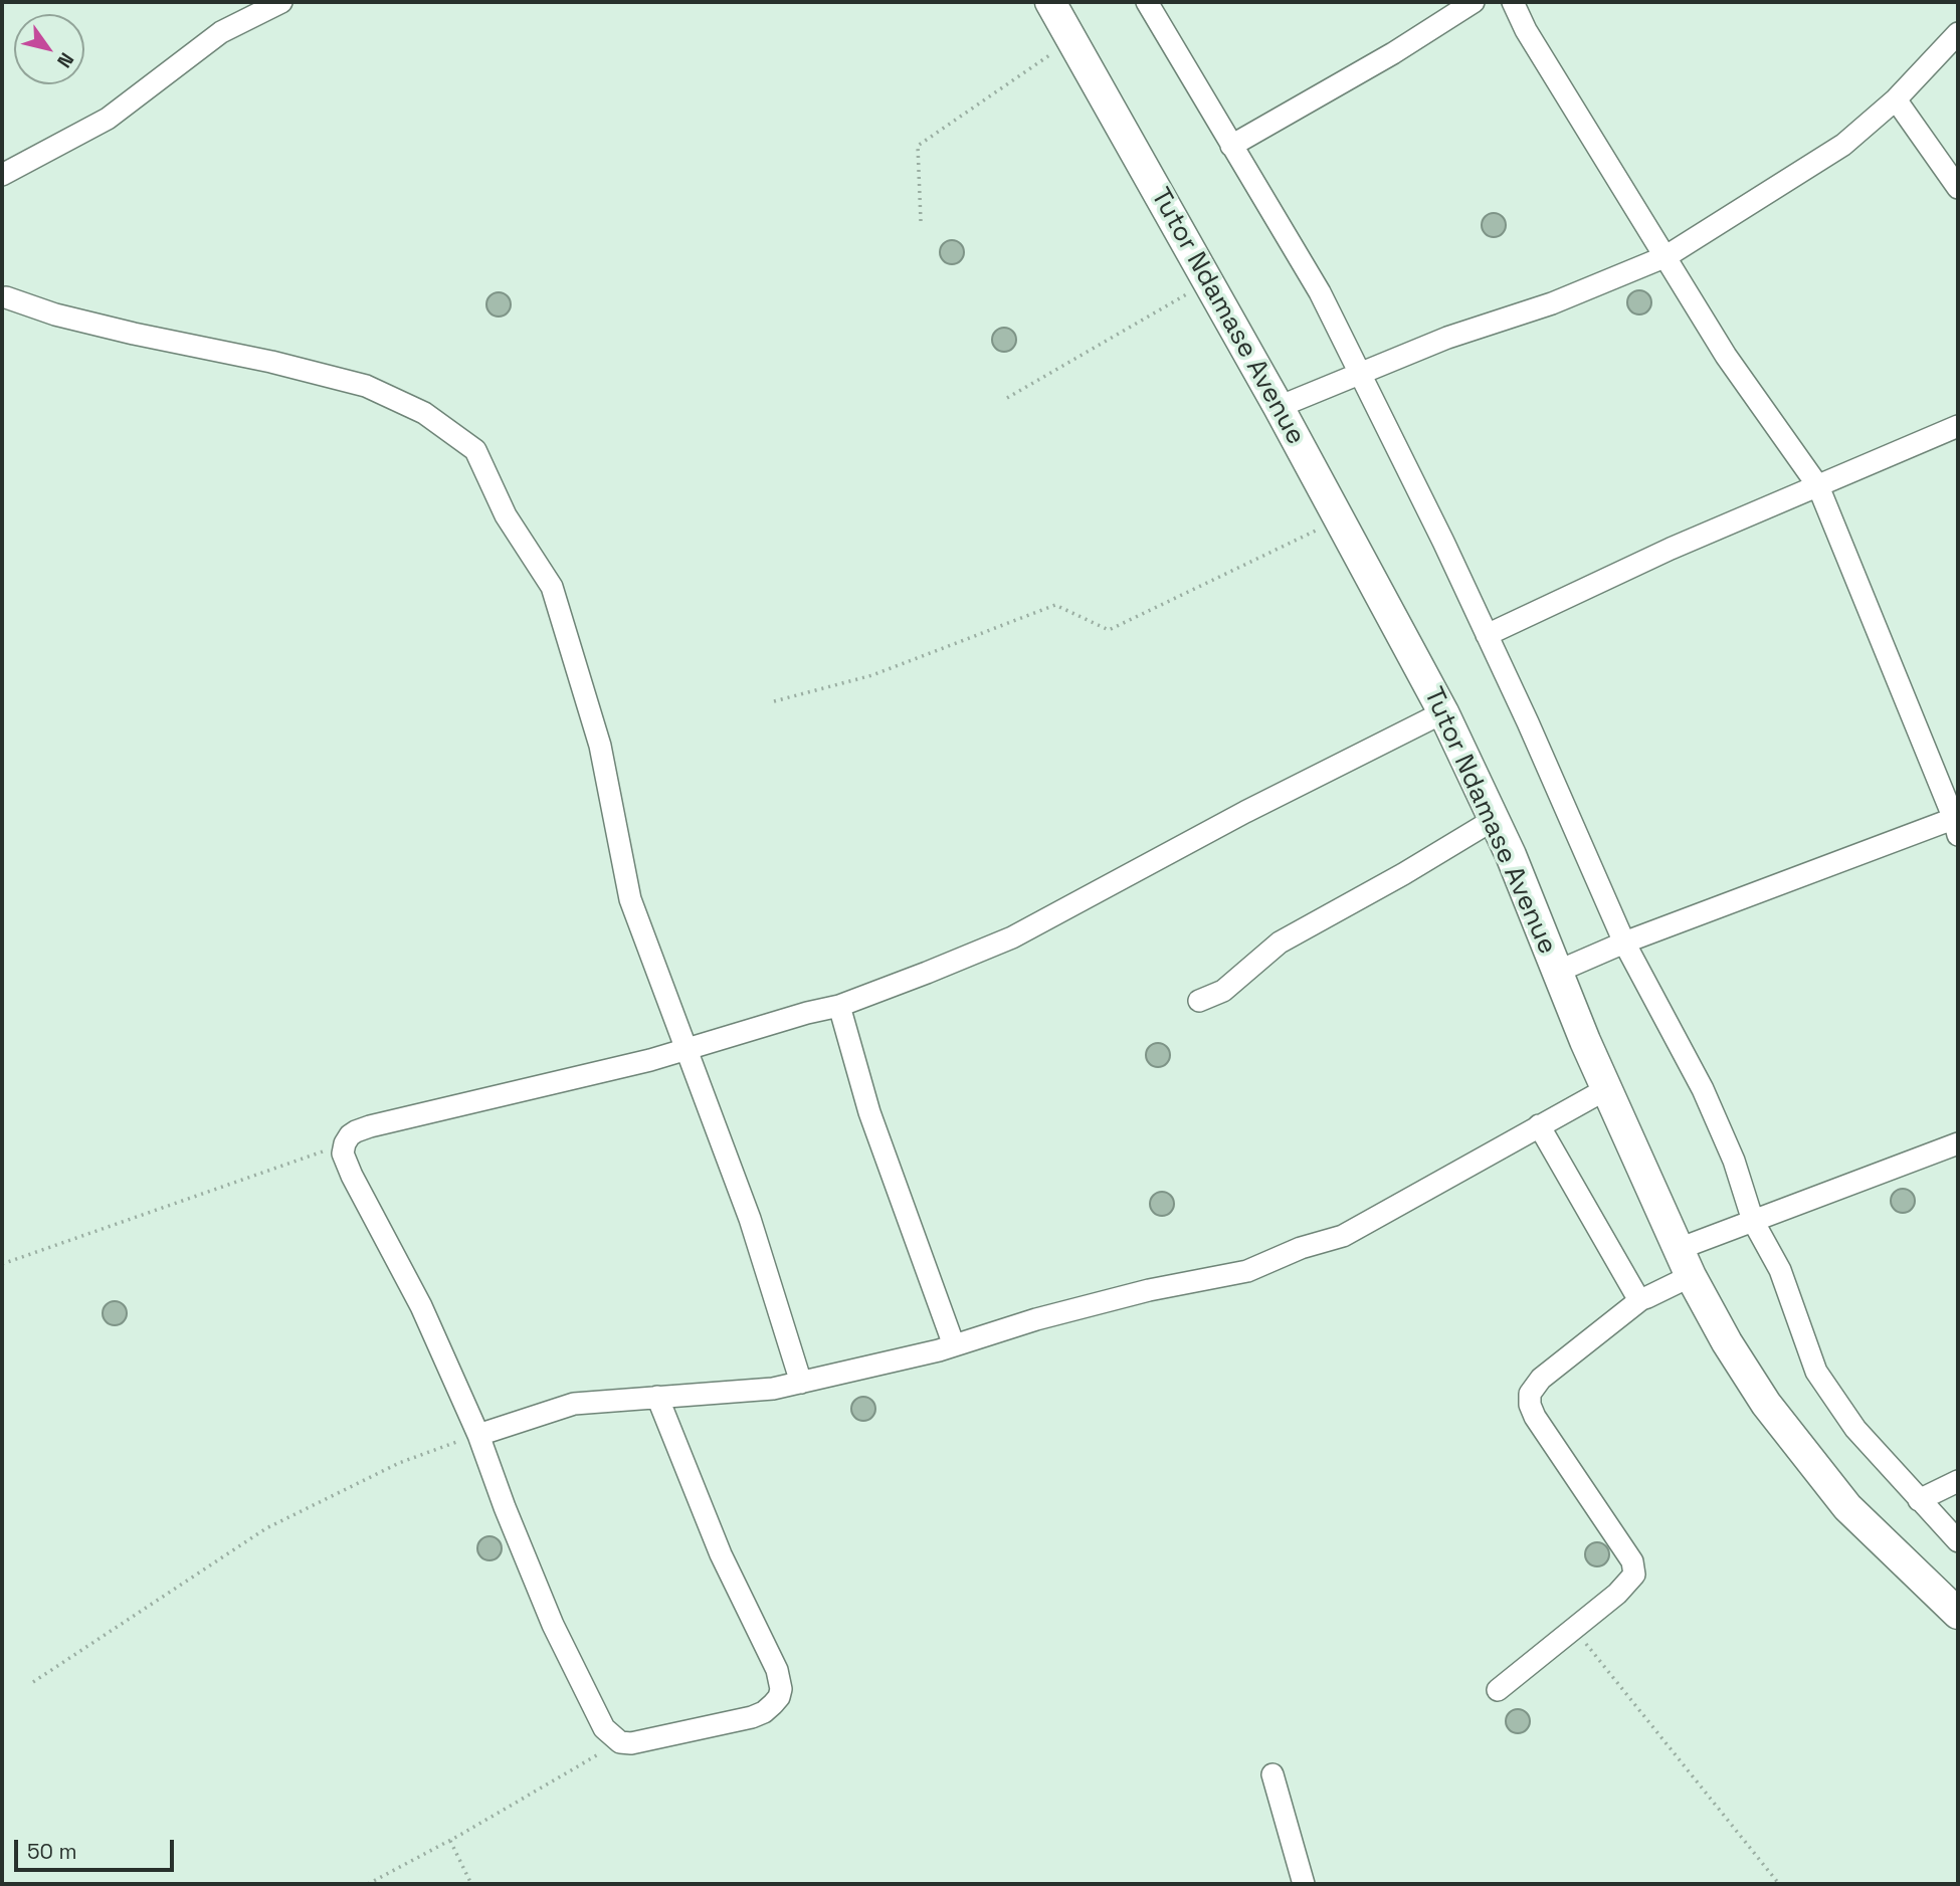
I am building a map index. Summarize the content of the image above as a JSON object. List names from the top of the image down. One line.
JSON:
{"streets":{"street":["Tutor Ndamase Avenue"]},"scale_bar":"50 m","north":"bottom right"}
